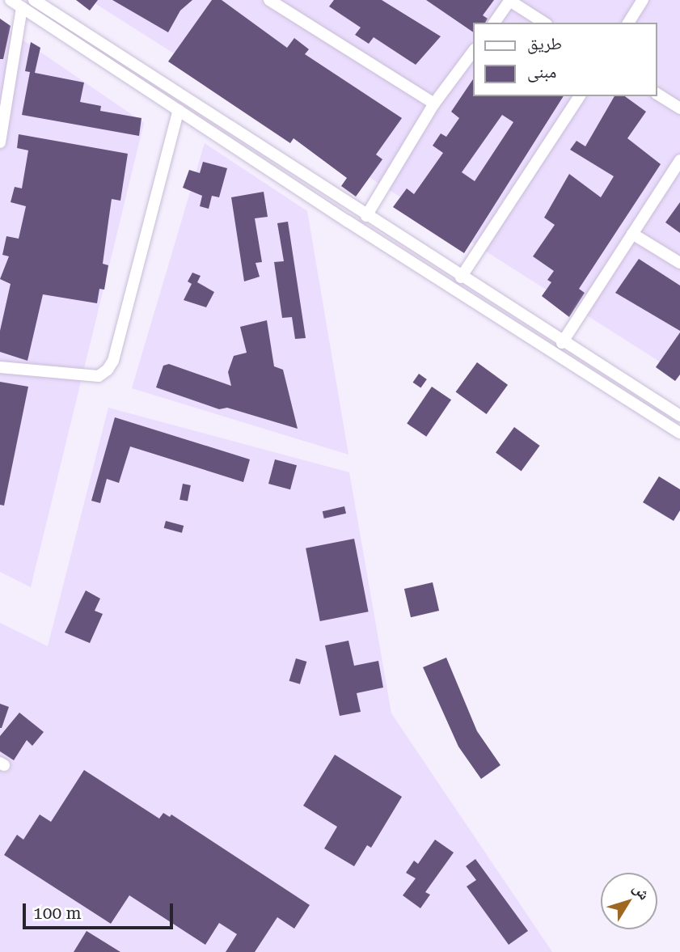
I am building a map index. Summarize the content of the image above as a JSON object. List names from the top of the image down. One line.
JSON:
{"legend":["طريق","مبنى"],"scale_bar":"100 m","north":"top right"}
